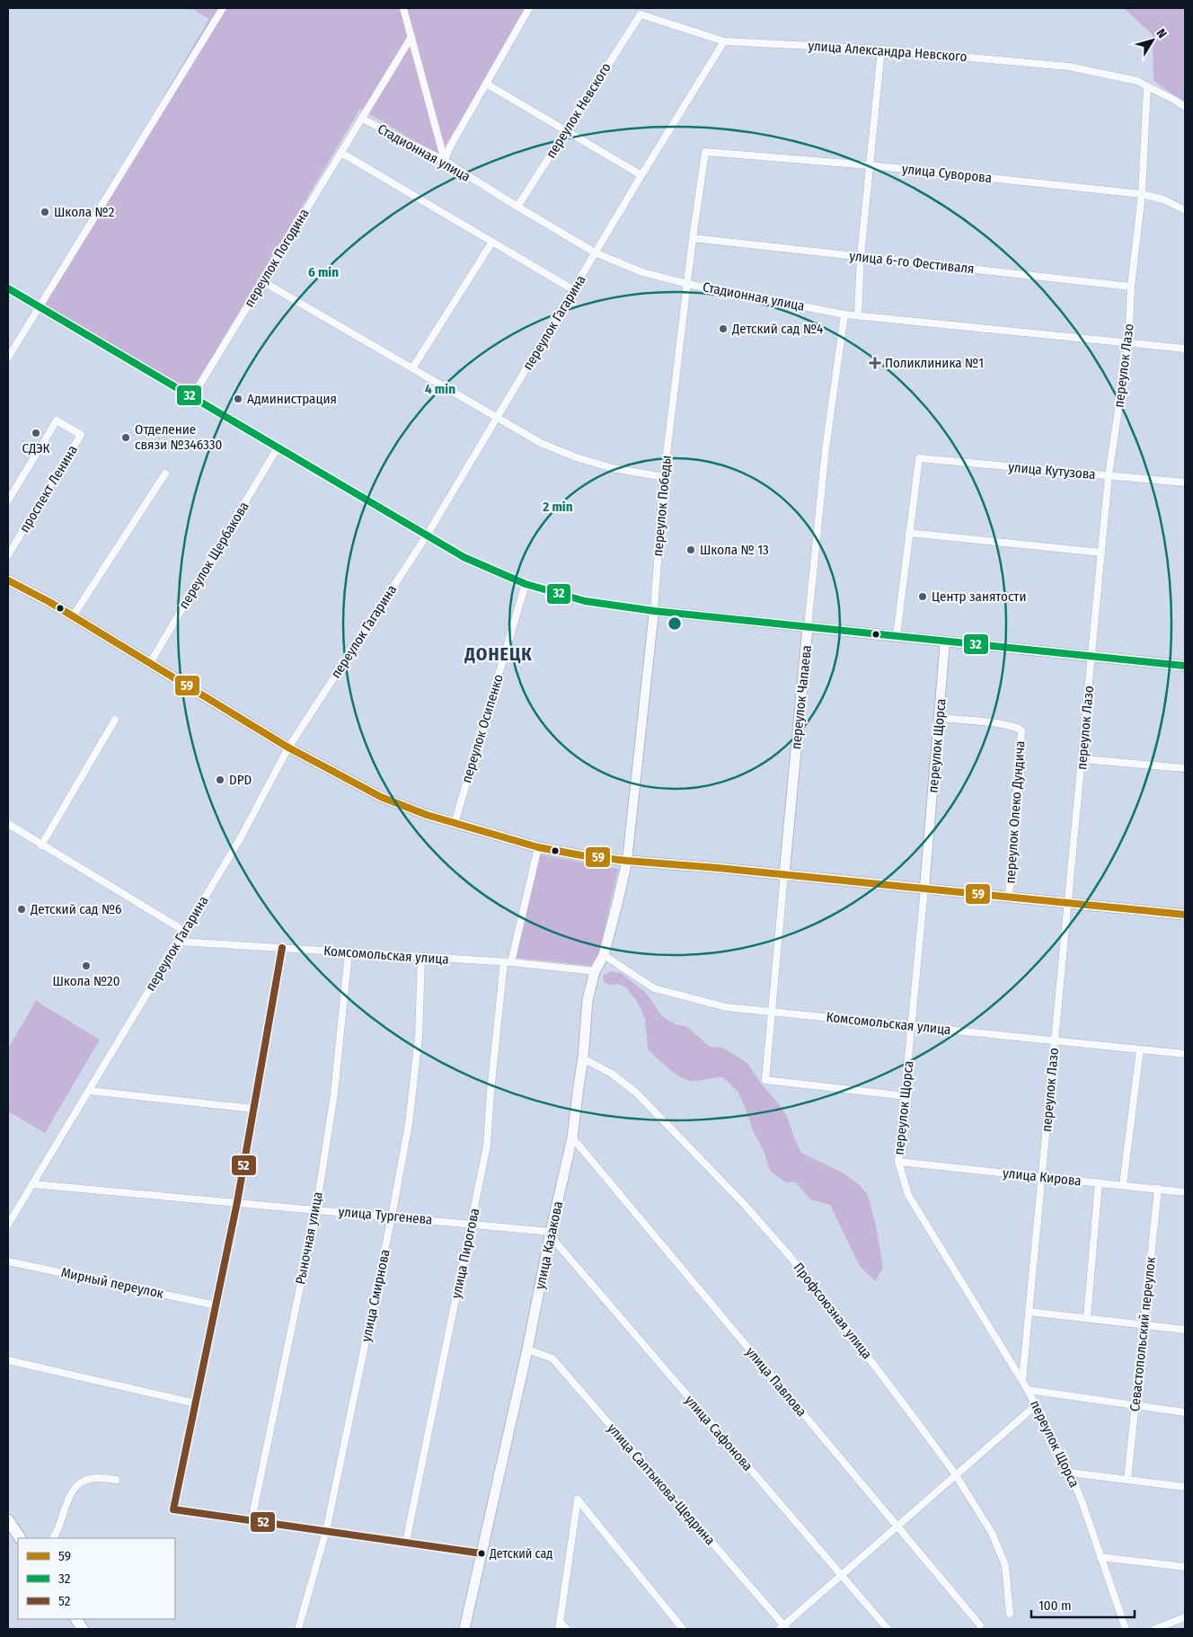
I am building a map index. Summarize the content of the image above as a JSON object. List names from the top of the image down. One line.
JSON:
{"streets":{"main road":["переулок Чапаева","улица Казакова"],"street":["улица Александра Невского","переулок Невского","Стадионная улица","улица Суворова","переулок Погодина","улица 6-го Фестиваля","переулок Гагарина","переулок Лазо","улица Кутузова","проспект Ленина","переулок Победы","переулок Щербакова","переулок Осипенко","переулок Щорса","переулок Олеко Дундича","Комсомольская улица","улица Кирова","улица Тургенева","Рыночная улица","улица Пирогова","Мирный переулок","улица Смирнова","Профсоюзная улица","Севастопольский переулок","улица Павлова","улица Сафонова","улица Салтыкова-Щедрина"]},"crossings":[["улица Александра Невского","переулок Невского"],["улица Александра Невского","переулок Гагарина"],["улица Александра Невского","переулок Лазо"],["переулок Невского","Стадионная улица"],["Стадионная улица","переулок Погодина"],["Стадионная улица","переулок Гагарина"],["Стадионная улица","переулок Лазо"],["Стадионная улица","переулок Победы"],["Стадионная улица","переулок Чапаева"],["улица Суворова","переулок Лазо"],["улица Суворова","переулок Победы"],["улица 6-го Фестиваля","переулок Лазо"],["улица 6-го Фестиваля","переулок Победы"],["переулок Гагарина","Комсомольская улица"],["переулок Гагарина","улица Тургенева"],["переулок Лазо","улица Кутузова"],["переулок Лазо","переулок Щорса"],["переулок Лазо","Комсомольская улица"],["переулок Лазо","улица Кирова"],["переулок Победы","улица Казакова"],["переулок Чапаева","переулок Щорса"],["переулок Чапаева","Комсомольская улица"],["переулок Щорса","переулок Олеко Дундича"],["переулок Щорса","Комсомольская улица"],["переулок Щорса","улица Кирова"],["Комсомольская улица","Рыночная улица"],["Комсомольская улица","улица Казакова"],["Комсомольская улица","улица Пирогова"],["Комсомольская улица","улица Смирнова"],["улица Кирова","Севастопольский переулок"],["улица Тургенева","Рыночная улица"],["улица Тургенева","улица Казакова"],["улица Тургенева","улица Пирогова"],["улица Тургенева","улица Смирнова"],["улица Тургенева","улица Сафонова"],["улица Казакова","Профсоюзная улица"],["улица Казакова","улица Павлова"],["улица Казакова","улица Сафонова"],["улица Казакова","улица Салтыкова-Щедрина"]],"districts":["ДОНЕЦК"],"places":{"other":["Школа №2","Детский сад №4","Администрация","СДЭК","Отделение связи №346330","Школа № 13","Центр занятости","DPD","Детский сад №6","Школа №20","Детский сад"],"health":["Поликлиника №1"]},"lines":["transit line 32","transit line 59","transit line 52"],"legend":["59","32","52"],"scale_bar":"100 m","north":"top right","rings":["6 min","4 min","2 min"]}
